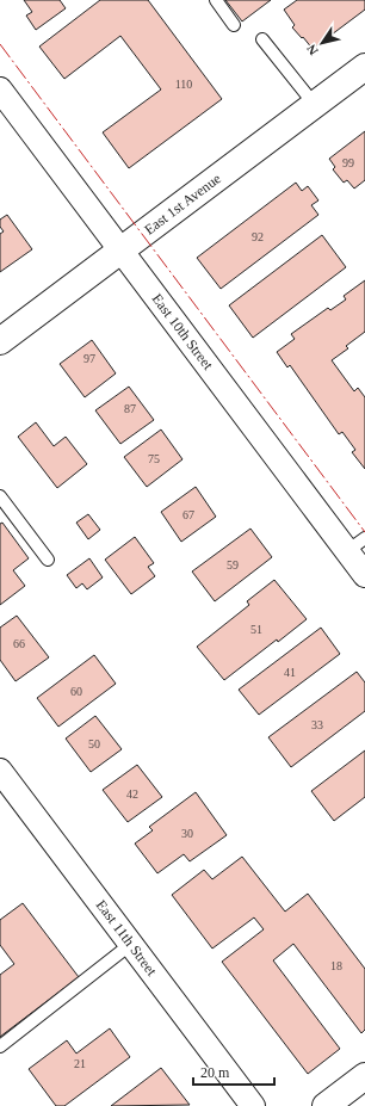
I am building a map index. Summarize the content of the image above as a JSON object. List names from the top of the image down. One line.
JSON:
{"streets":{"street":["East 1st Avenue","East 10th Street","East 11th Street"]},"crossings":[["East 1st Avenue","East 10th Street"]],"house_numbers":["110","99","92","97","87","75","67","59","51","66","41","60","33","50","42","30","18","21"],"scale_bar":"20 m","north":"bottom left"}
